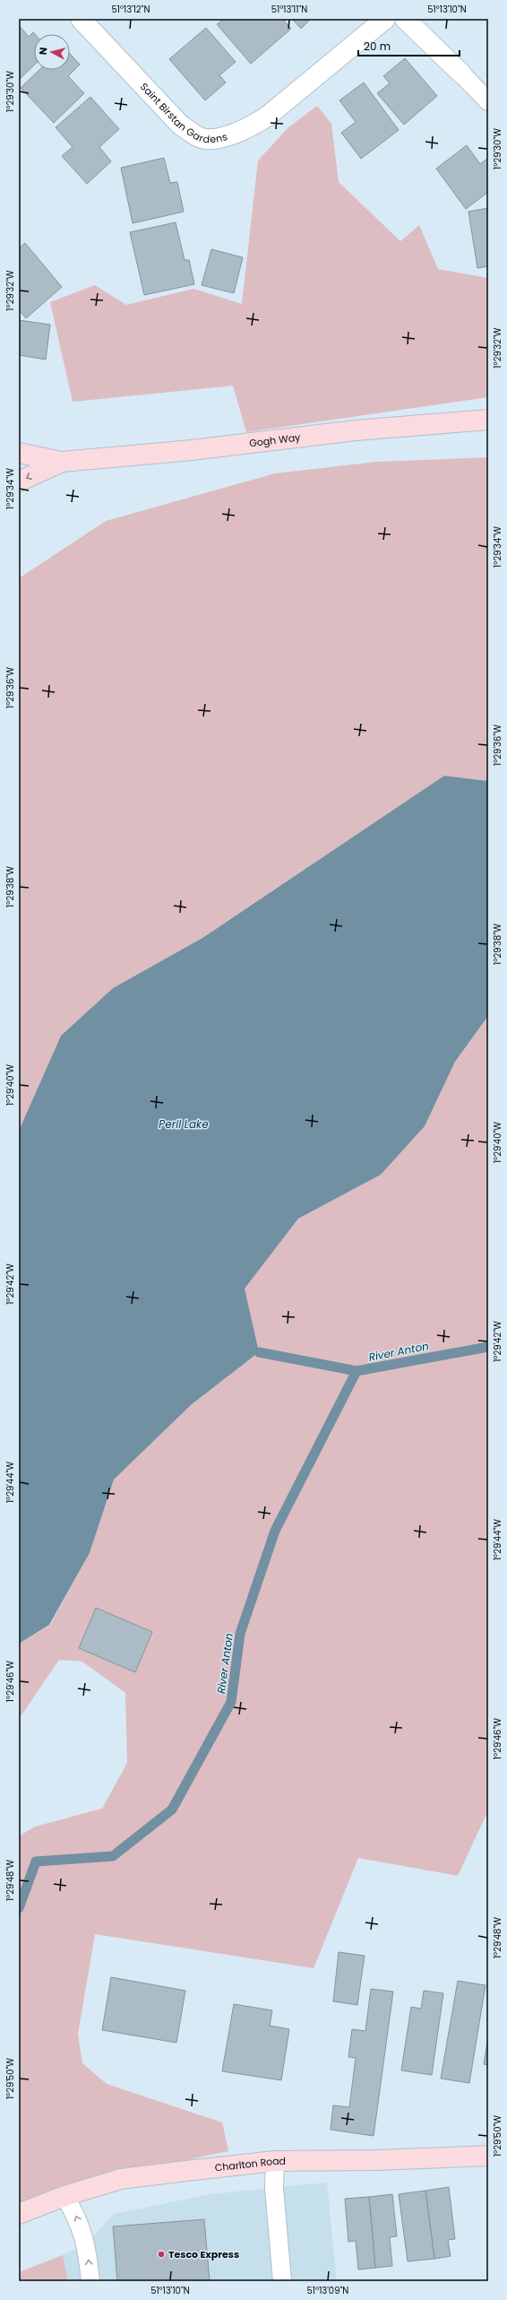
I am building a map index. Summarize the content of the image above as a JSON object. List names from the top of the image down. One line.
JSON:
{"streets":{"street":["Saint Birstan Gardens","Gogh Way","Charlton Road"]},"water":["Peril Lake","River Anton"],"places":["Tesco Express"],"scale_bar":"20 m","north":"left","coordinates":["51°13'12\"N","51°13'11\"N","51°13'10\"N","1°29'30\"W","1°29'32\"W","1°29'34\"W","1°29'36\"W","1°29'38\"W","1°29'40\"W","1°29'42\"W","1°29'44\"W","1°29'46\"W","1°29'48\"W","1°29'50\"W","51°13'09\"N"]}
